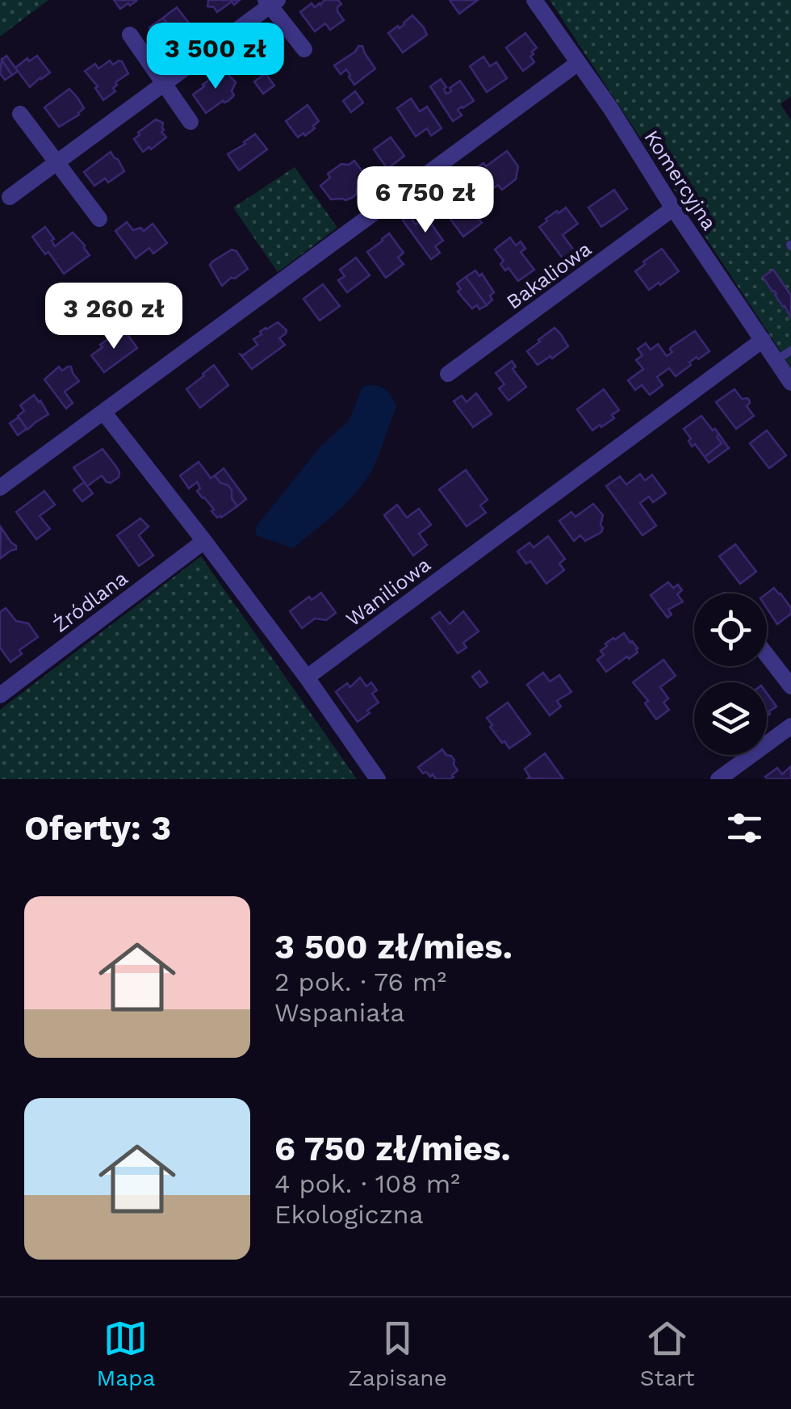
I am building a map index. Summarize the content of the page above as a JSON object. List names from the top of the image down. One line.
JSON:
{"streets":{"street":["Komercyjna","Bakaliowa","Waniliowa","Źródlana"]},"crossings":[["Komercyjna","Bakaliowa"],["Komercyjna","Waniliowa"]],"page":{"price":["3 500 zł","6 750 zł","3 260 zł"],"heading":"Oferty: 3","list":[{"name":"3 500 zł/mies.","note":"2 pok. · 76 m² · Wspaniała"},{"name":"6 750 zł/mies.","note":"4 pok. · 108 m² · Ekologiczna"}],"tabs":["Mapa","Zapisane","Start"]}}
